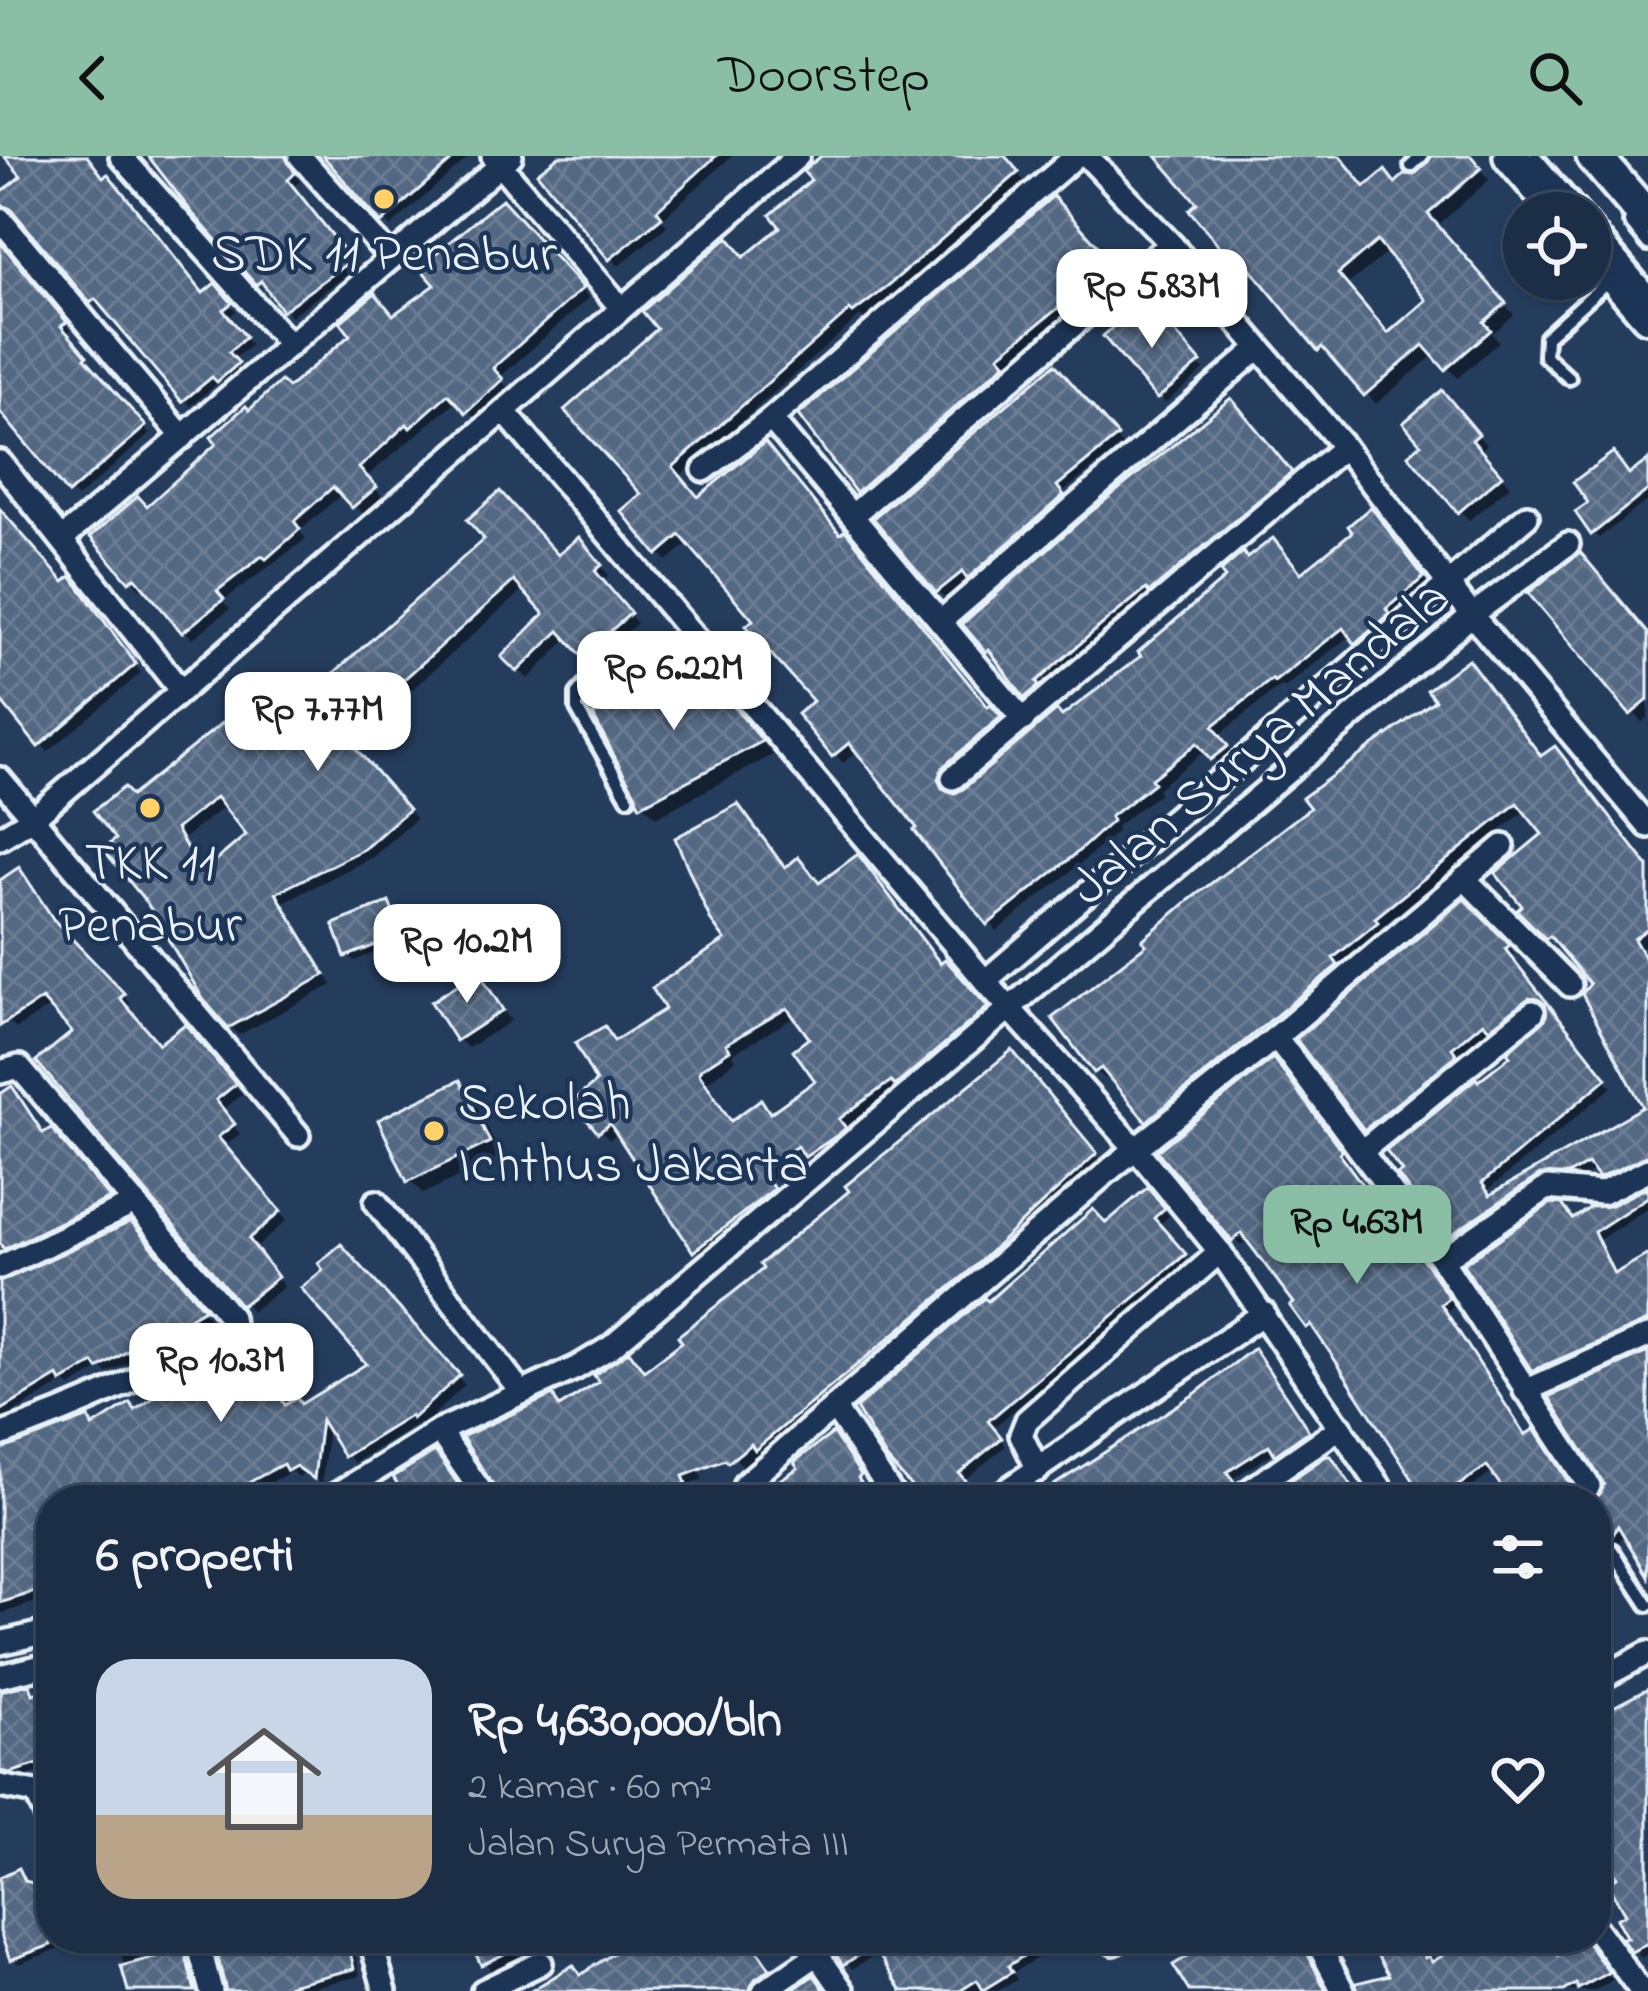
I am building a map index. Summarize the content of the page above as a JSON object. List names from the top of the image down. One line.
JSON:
{"streets":{"street":["Jalan Surya Mandala"]},"places":["SDK 11 Penabur","TKK 11 Penabur","Sekolah Ichthus Jakarta"],"page":{"header":"Doorstep","price":["Rp 5.83M","Rp 6.22M","Rp 7.77M","Rp 10.2M","Rp 4.63M","Rp 10.3M"],"heading":"6 properti","list":[{"name":"Rp 4,630,000/bln","note":"2 kamar · 60 m² · Jalan Surya Permata III"}]}}
